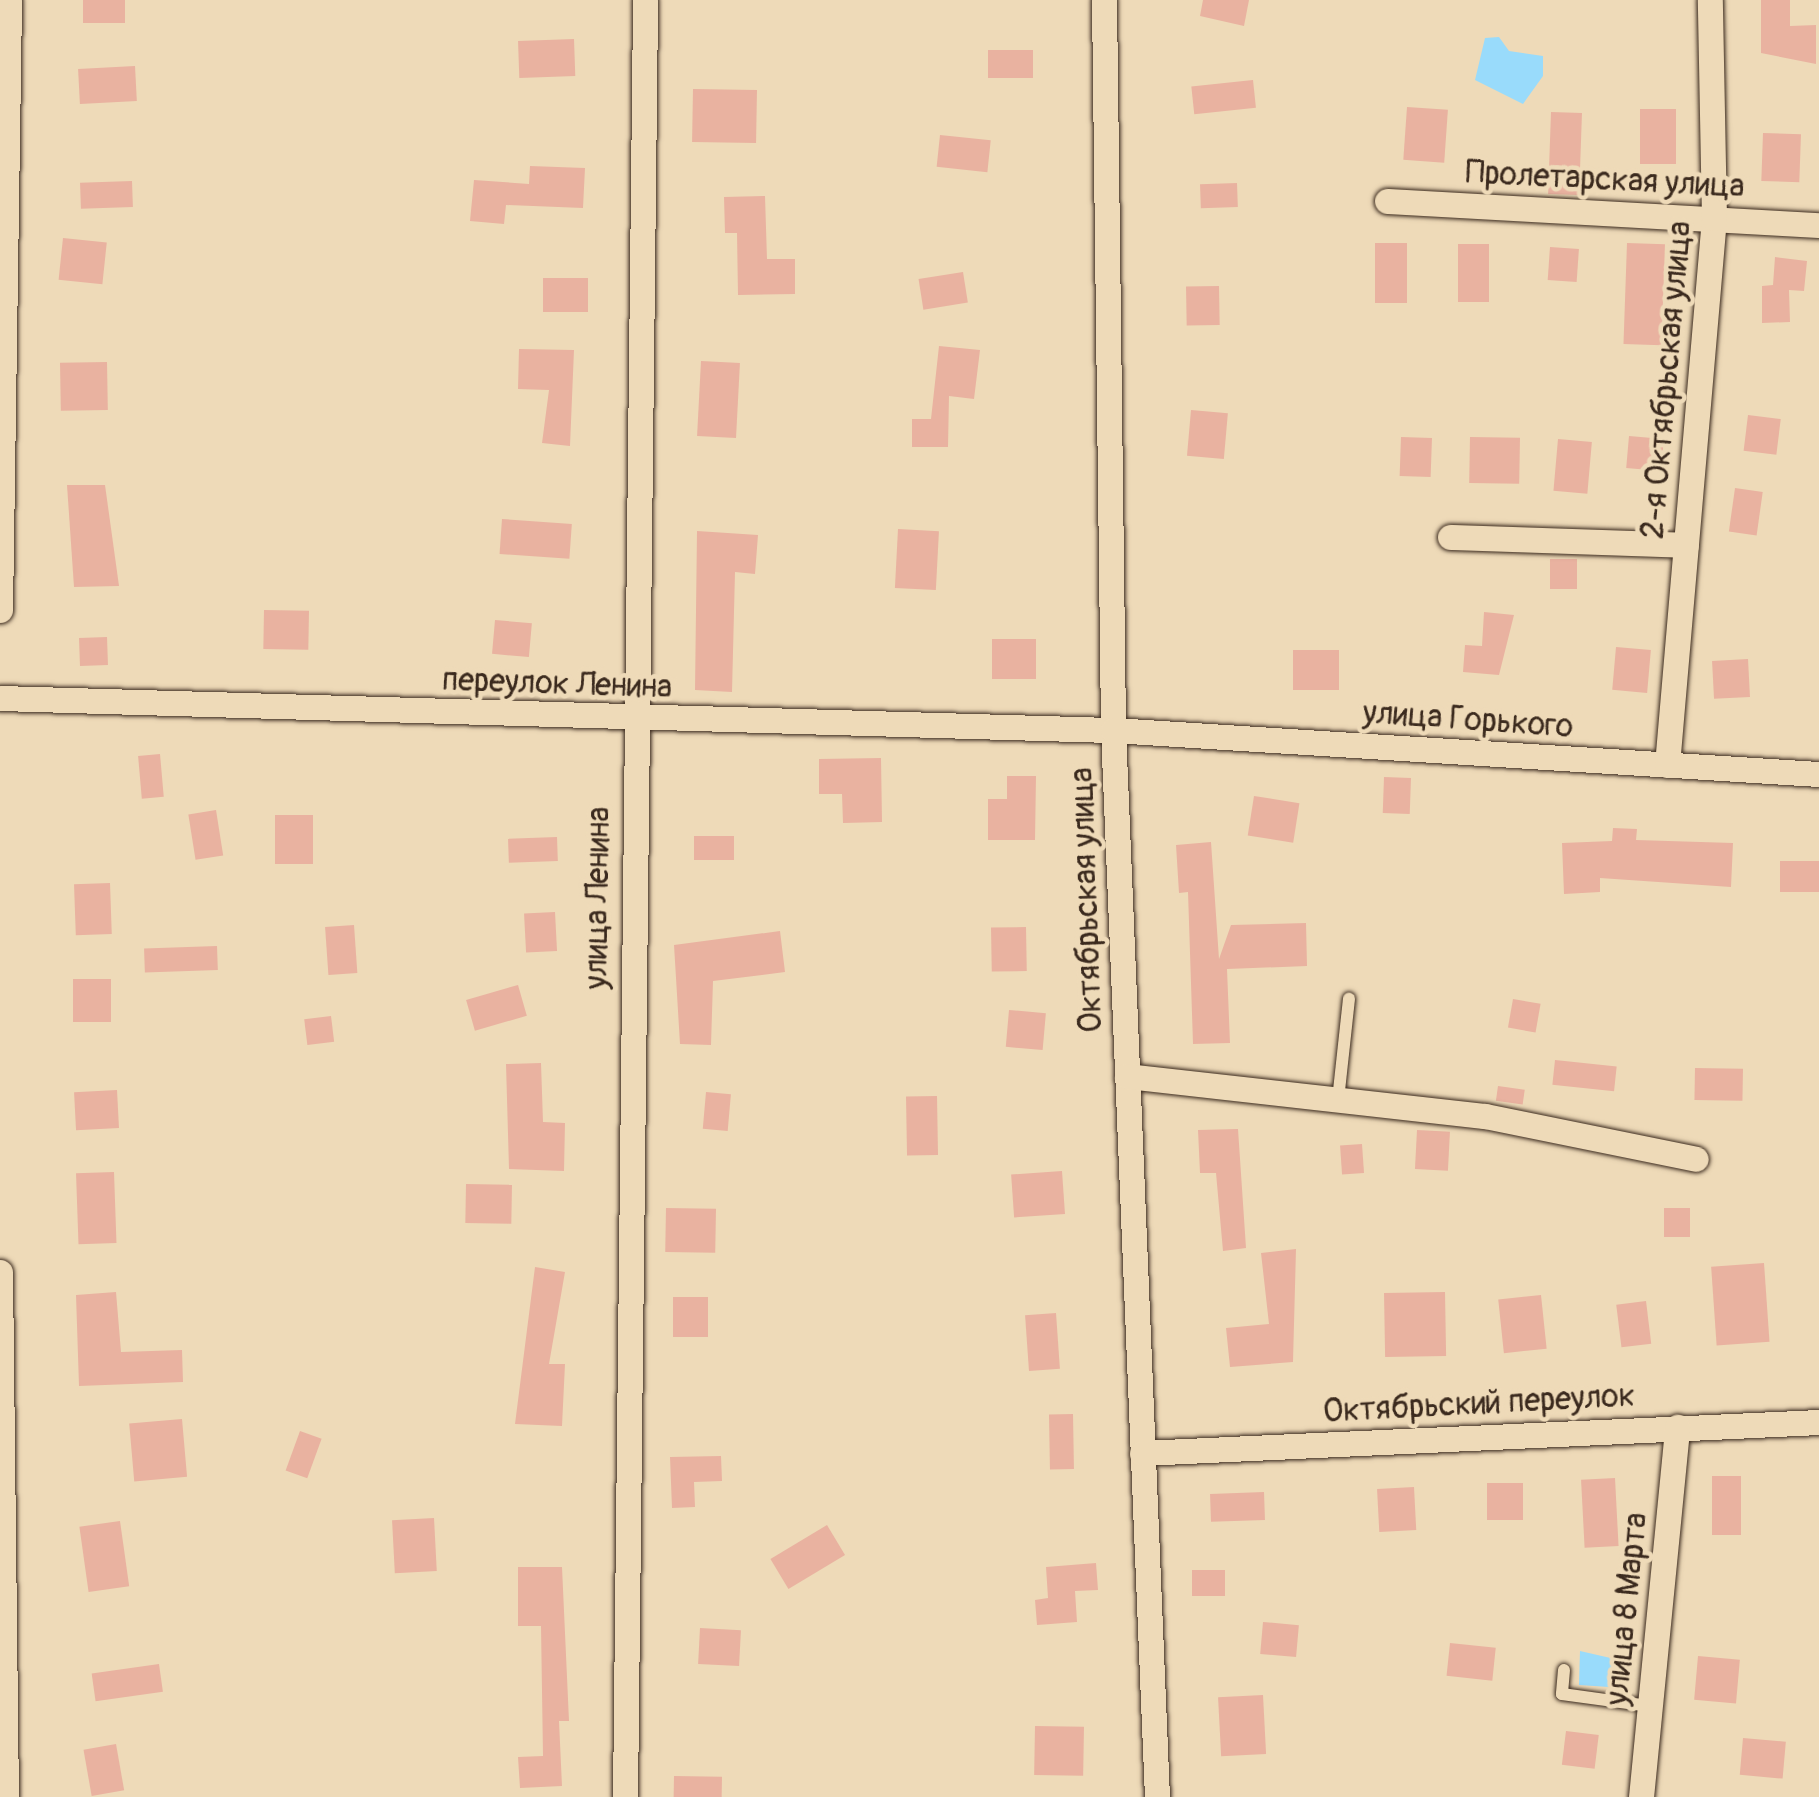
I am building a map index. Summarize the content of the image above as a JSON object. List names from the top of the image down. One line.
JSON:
{"streets":{"street":["Пролетарская улица","2-я Октябрьская улица","переулок Ленина","улица Горького","улица Ленина","Октябрьская улица","Октябрьский переулок","улица 8 Марта"]},"crossings":[["Пролетарская улица","2-я Октябрьская улица"],["2-я Октябрьская улица","улица Горького"],["переулок Ленина","улица Горького"],["переулок Ленина","улица Ленина"],["переулок Ленина","Октябрьская улица"],["улица Горького","Октябрьская улица"],["Октябрьская улица","Октябрьский переулок"],["Октябрьский переулок","улица 8 Марта"]]}
